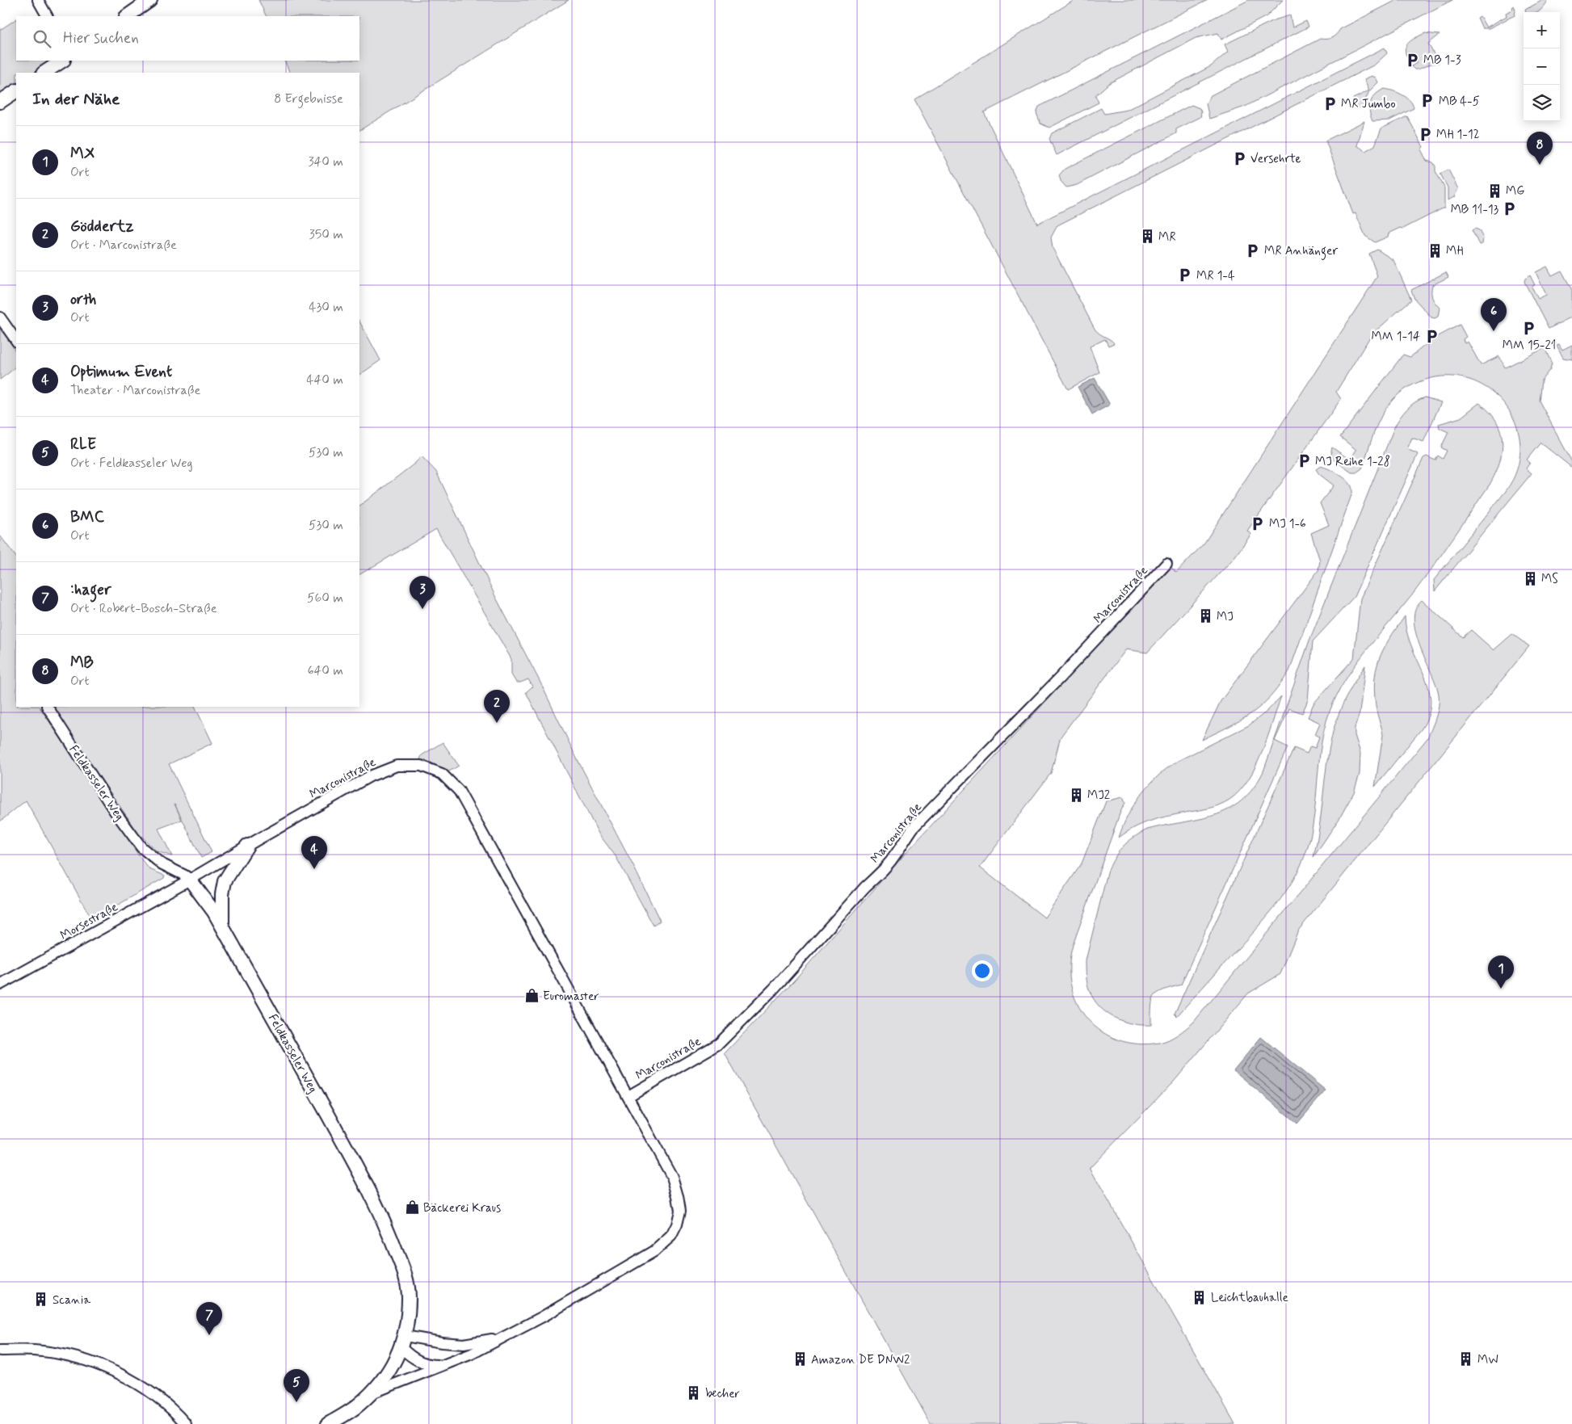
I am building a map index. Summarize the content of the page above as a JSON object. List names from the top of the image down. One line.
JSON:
{"streets":{"street":["Marconistraße","Feldkasseler Weg","Morsestraße"]},"crossings":[["Marconistraße","Feldkasseler Weg"],["Marconistraße","Morsestraße"],["Feldkasseler Weg","Morsestraße"]],"places":{"parking":["MB 1-3","MB 4-5","MR Jumbo","MH 1-12","Versehrte","MB 11-13","MR Anhänger","MR 1-4","MM 15-21","MM 1-14","MJ Reihe 1-28","MJ 1-6"],"building":["MG","MR","MH","MS","MJ","MJ2","Leichtbauhalle","Scania","Amazon DE DNW2","MW","becher"],"shop":["Euromaster","Bäckerei Kraus"]},"page":{"map_buttons":["+","−"],"search":"Hier suchen","heading":["In der Nähe","8 Ergebnisse"],"list":[{"mark":"1","name":"MX","note":"Ort","value":"340 m"},{"mark":"2","name":"Göddertz","note":"Ort · Marconistraße","value":"350 m"},{"mark":"3","name":"orth","note":"Ort","value":"430 m"},{"mark":"4","name":"Optimum Event","note":"Theater · Marconistraße","value":"440 m"},{"mark":"5","name":"RLE","note":"Ort · Feldkasseler Weg","value":"530 m"},{"mark":"6","name":"BMC","note":"Ort","value":"530 m"},{"mark":"7","name":":hager","note":"Ort · Robert-Bosch-Straße","value":"560 m"},{"mark":"8","name":"MB","note":"Ort","value":"640 m"}],"pins":["8","6","3","2","4","1","7","5"]}}
